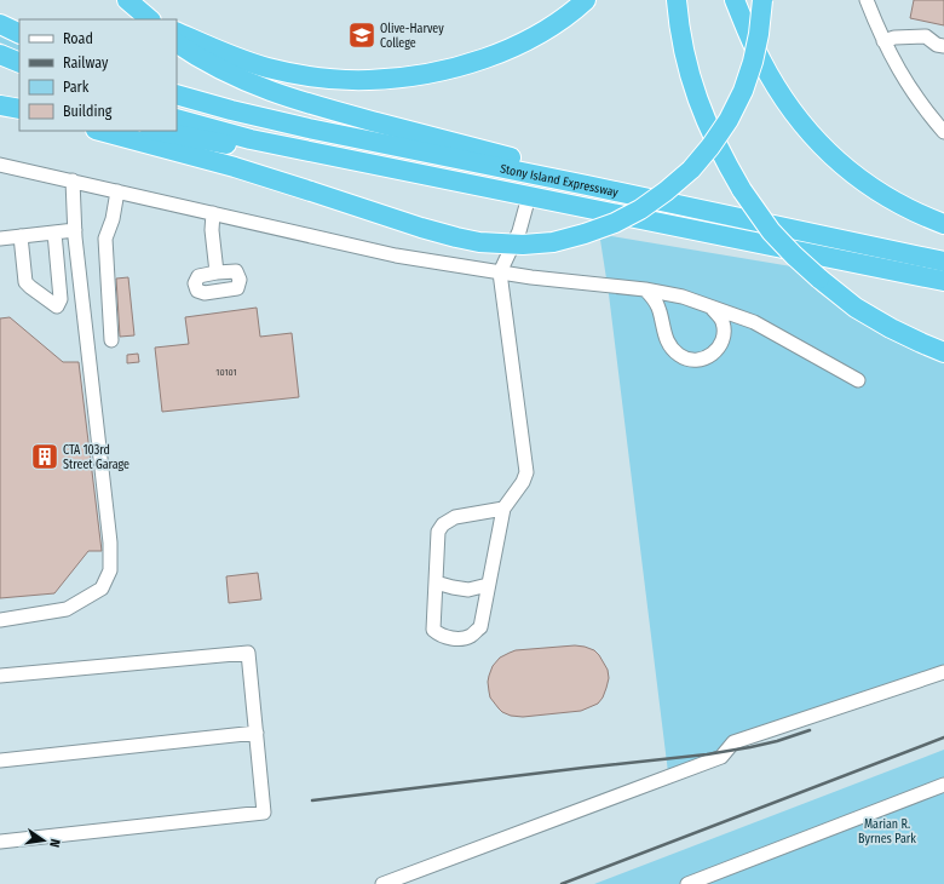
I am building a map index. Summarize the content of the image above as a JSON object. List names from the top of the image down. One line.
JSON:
{"streets":{"highway":["Stony Island Expressway"]},"parks":["Marian R. Byrnes Park"],"places":{"school or university":["Olive-Harvey College"],"building":["CTA 103rd Street Garage"]},"house_numbers":["10101"],"legend":["Road","Railway","Park","Building"],"north":"right"}
